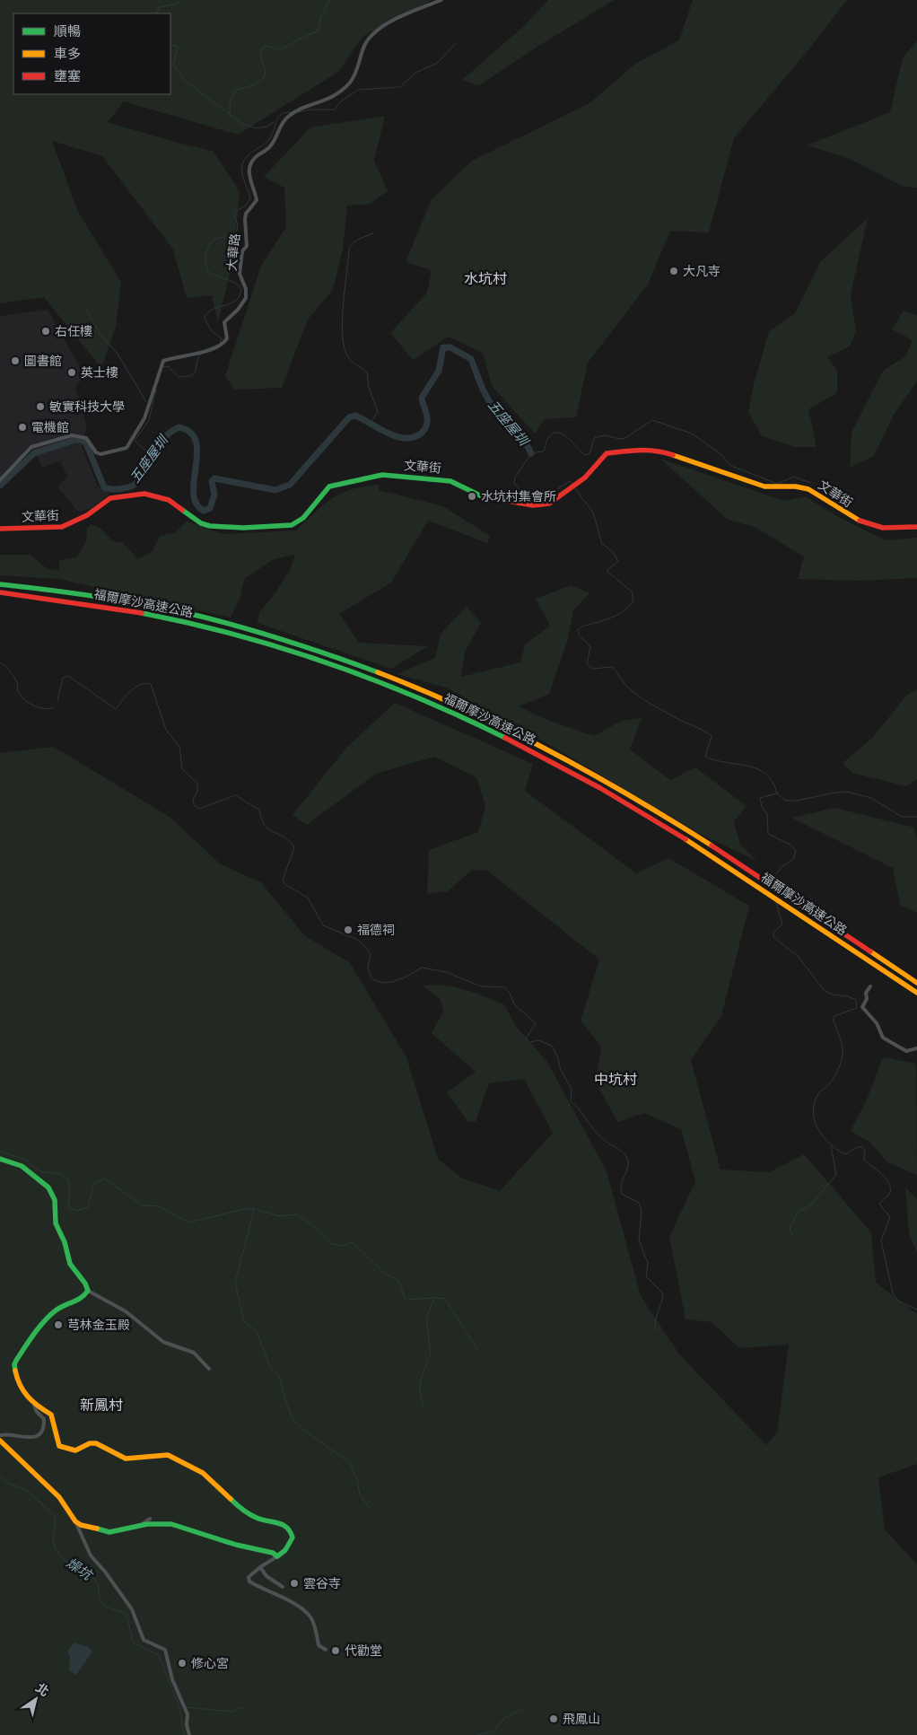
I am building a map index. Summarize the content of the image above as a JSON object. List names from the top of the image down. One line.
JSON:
{"streets":{"main road":["文華街","福爾摩沙高速公路"],"street":["大華路"]},"districts":["水坑村","中坑村","新鳳村"],"water":["五座屋圳","燥坑"],"places":["大凡寺","右任樓","圖書館","英士樓","敏實科技大學","電機館","水坑村集會所","福德祠","芎林金玉殿","雲谷寺","代勸堂","修心宮","飛鳳山"],"legend":["順暢","車多","壅塞"],"north":"top right"}
